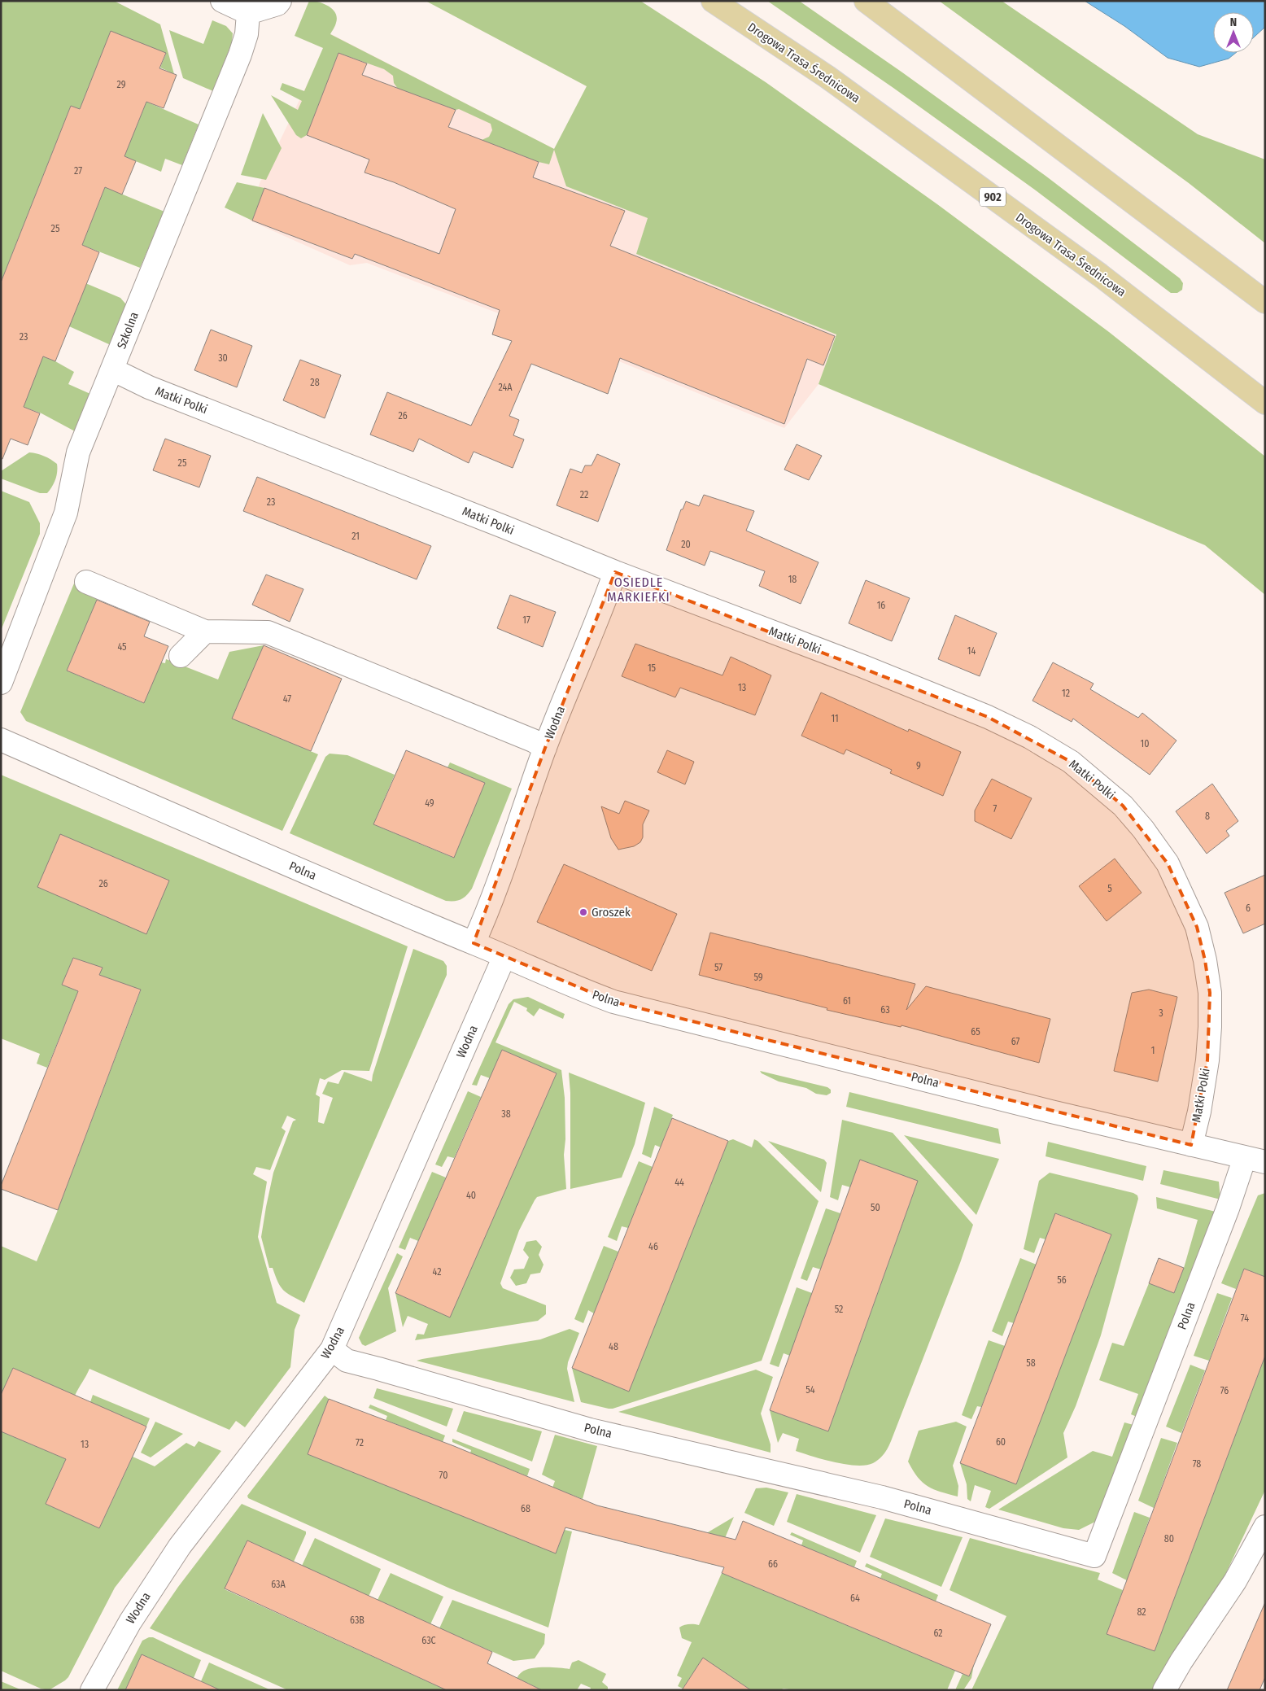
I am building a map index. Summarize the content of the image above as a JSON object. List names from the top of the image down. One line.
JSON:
{"streets":{"main road":["Drogowa Trasa Średnicowa","902"],"street":["Szkolna","Matki Polki","Wodna","Polna"]},"crossings":[["Szkolna","Matki Polki"],["Matki Polki","Wodna"],["Matki Polki","Polna"],["Wodna","Polna"]],"districts":["OSIEDLE MARKIEFKI"],"places":["Groszek"],"house_numbers":["29","27","25","23","30","28","24A","26","25","22","23","21","20","18","16","17","45","14","15","13","12","47","11","10","9","49","7","8","26","5","6","57","59","61","63","3","65","67","1","38","44","40","50","46","42","56","52","74","48","58","54","76","60","72","13","78","70","68","80","66","63A","64","82","63B","62","63C"],"north":"top"}
